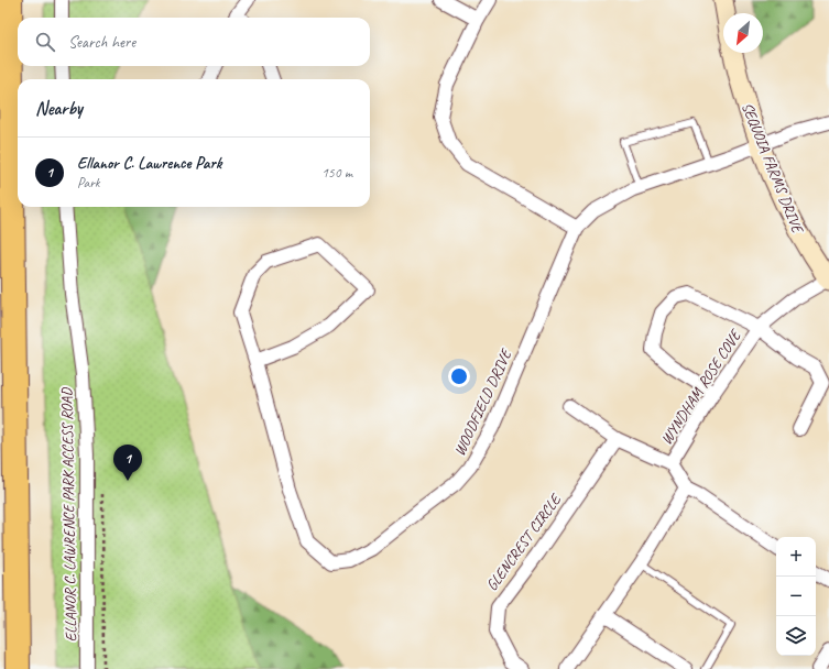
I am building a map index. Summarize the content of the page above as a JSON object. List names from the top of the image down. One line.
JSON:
{"streets":{"street":["SEQUOIA FARMS DRIVE","WYNDHAM ROSE COVE","WOODFIELD DRIVE","ELLANOR C. LAWRENCE PARK ACCESS ROAD","GLENCREST CIRCLE"]},"crossings":[["SEQUOIA FARMS DRIVE","WYNDHAM ROSE COVE"],["SEQUOIA FARMS DRIVE","WOODFIELD DRIVE"]],"north":"bottom left","page":{"search":"Search here","heading":"Nearby","list":[{"mark":"1","name":"Ellanor C. Lawrence Park","note":"Park","value":"150 m"}],"pins":"1","map_buttons":["+","−"]}}
